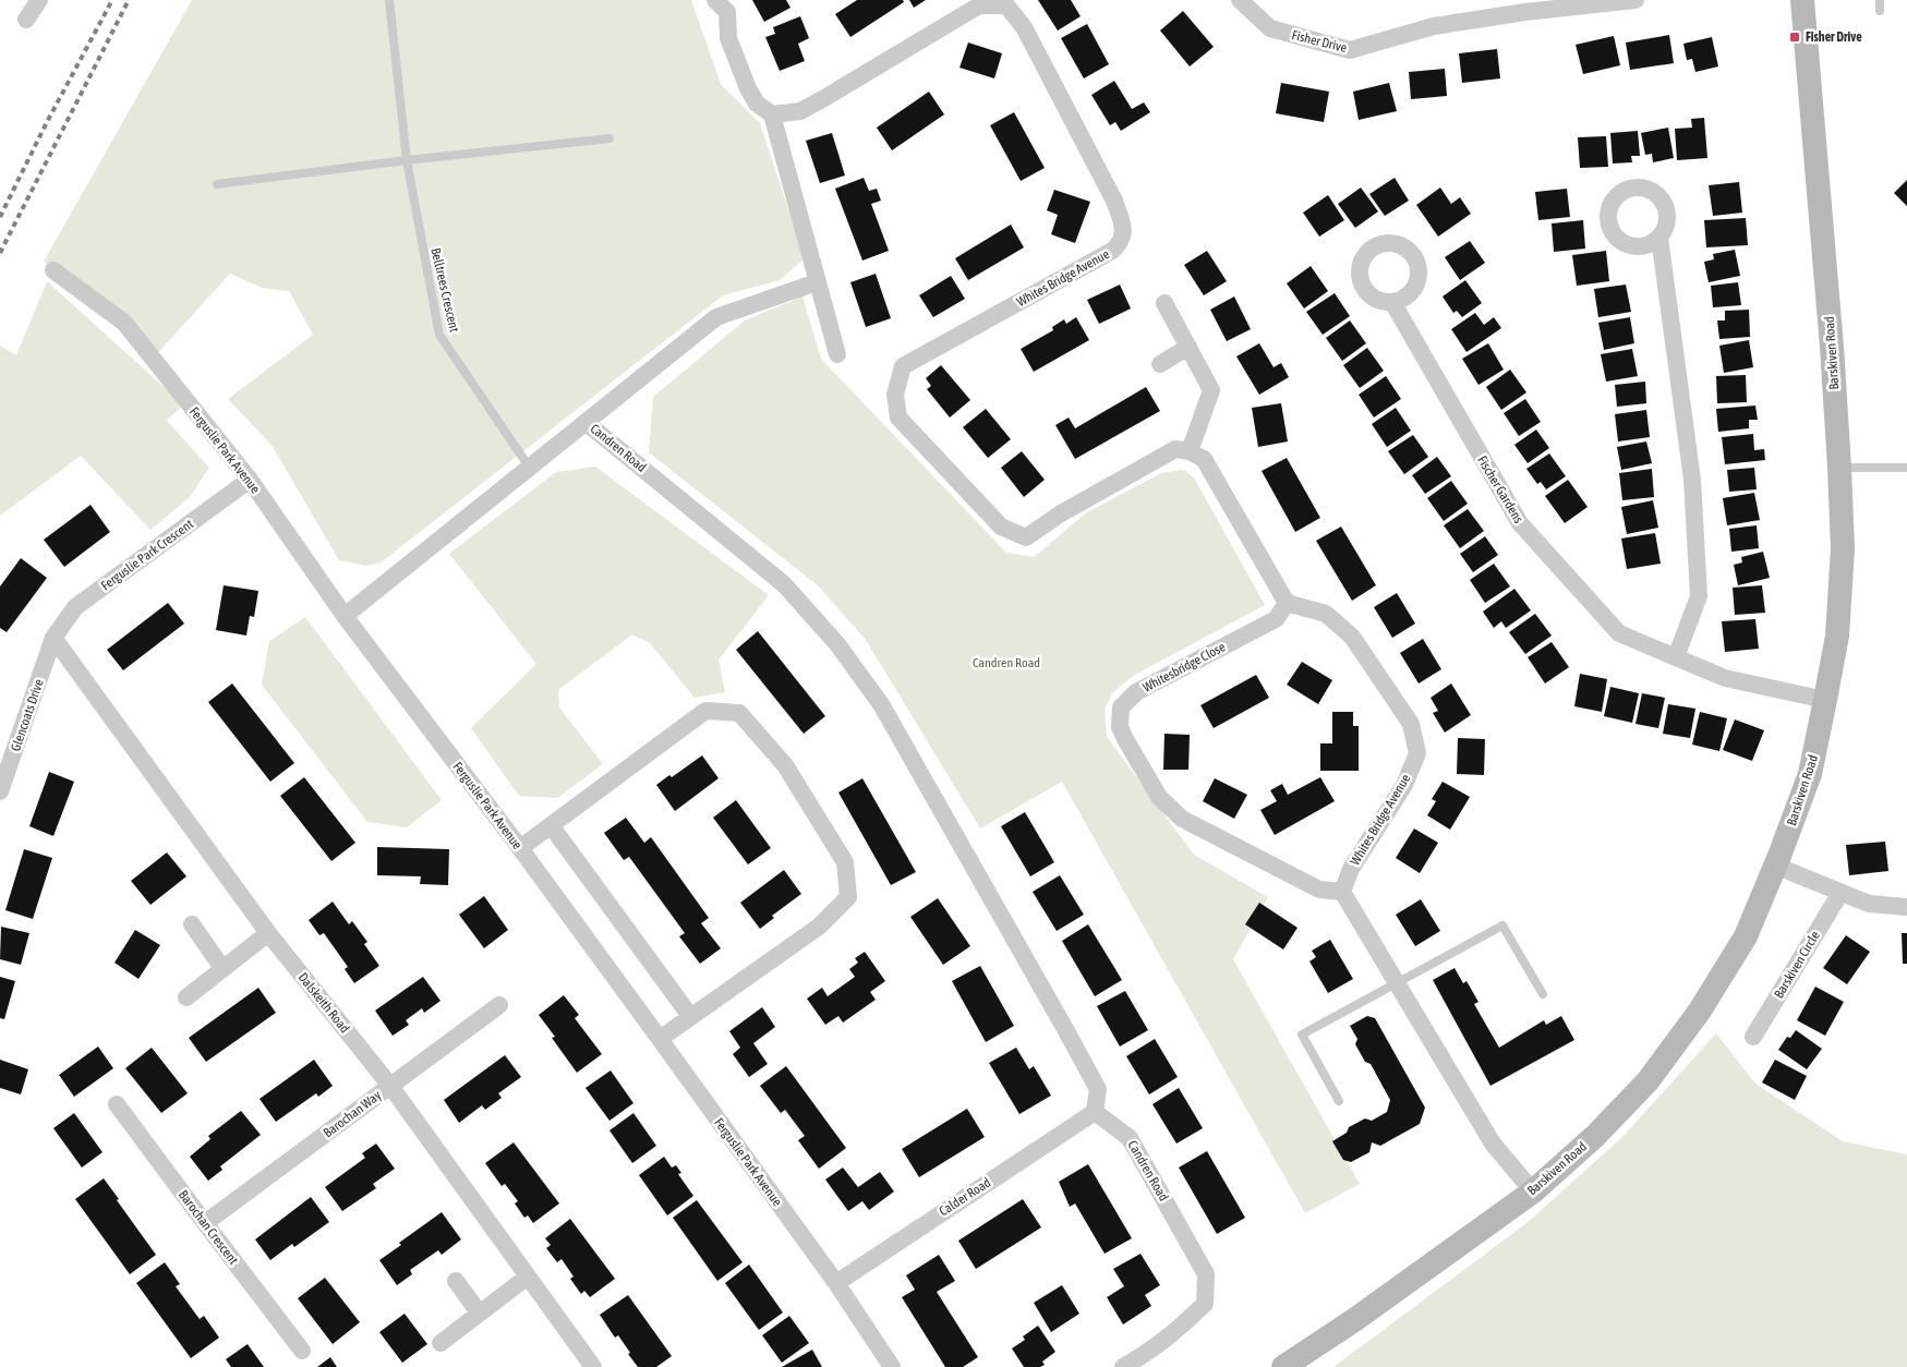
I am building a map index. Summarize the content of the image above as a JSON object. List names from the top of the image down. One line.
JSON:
{"streets":{"street":["Fisher Drive","Whites Bridge Avenue","Barskiven Road","Candren Road","Ferguslie Park Avenue","Fischer Gardens","Ferguslie Park Crescent","Whitesbridge Close","Glencoats Drive","Barskiven Circle","Dalskeith Road","Barochan Way","Calder Road","Barochan Crescent"],"lane":["Belltrees Crescent"]},"crossings":[["Whites Bridge Avenue","Whitesbridge Close"],["Belltrees Crescent","Candren Road"],["Barskiven Road","Fischer Gardens"],["Candren Road","Ferguslie Park Avenue"],["Candren Road","Calder Road"],["Ferguslie Park Avenue","Ferguslie Park Crescent"],["Ferguslie Park Avenue","Calder Road"],["Ferguslie Park Crescent","Glencoats Drive"],["Ferguslie Park Crescent","Dalskeith Road"],["Glencoats Drive","Dalskeith Road"],["Dalskeith Road","Barochan Way"],["Barochan Way","Barochan Crescent"]],"parks":["Candren Road"],"places":{"transit":["Fisher Drive"]}}
